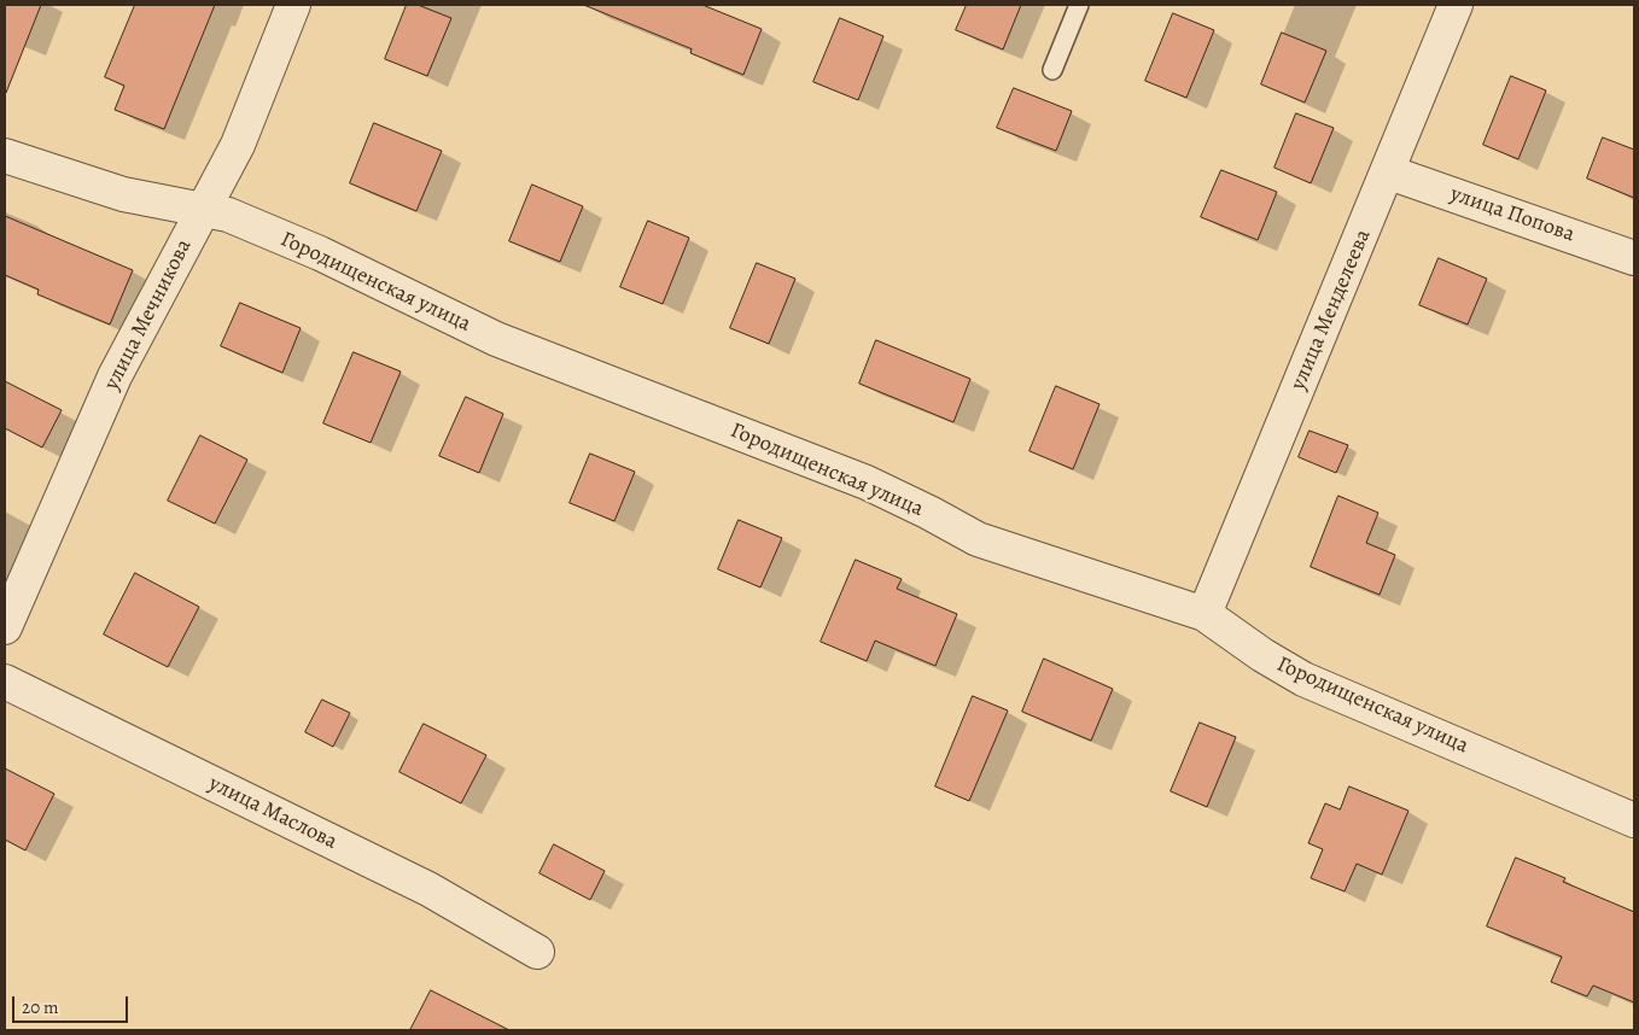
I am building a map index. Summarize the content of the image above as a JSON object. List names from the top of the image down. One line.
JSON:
{"streets":{"street":["улица Попова","Городищенская улица","улица Менделеева","улица Мечникова","улица Маслова"]},"crossings":[["улица Попова","улица Менделеева"],["Городищенская улица","улица Менделеева"],["Городищенская улица","улица Мечникова"]],"scale_bar":"20 m"}
